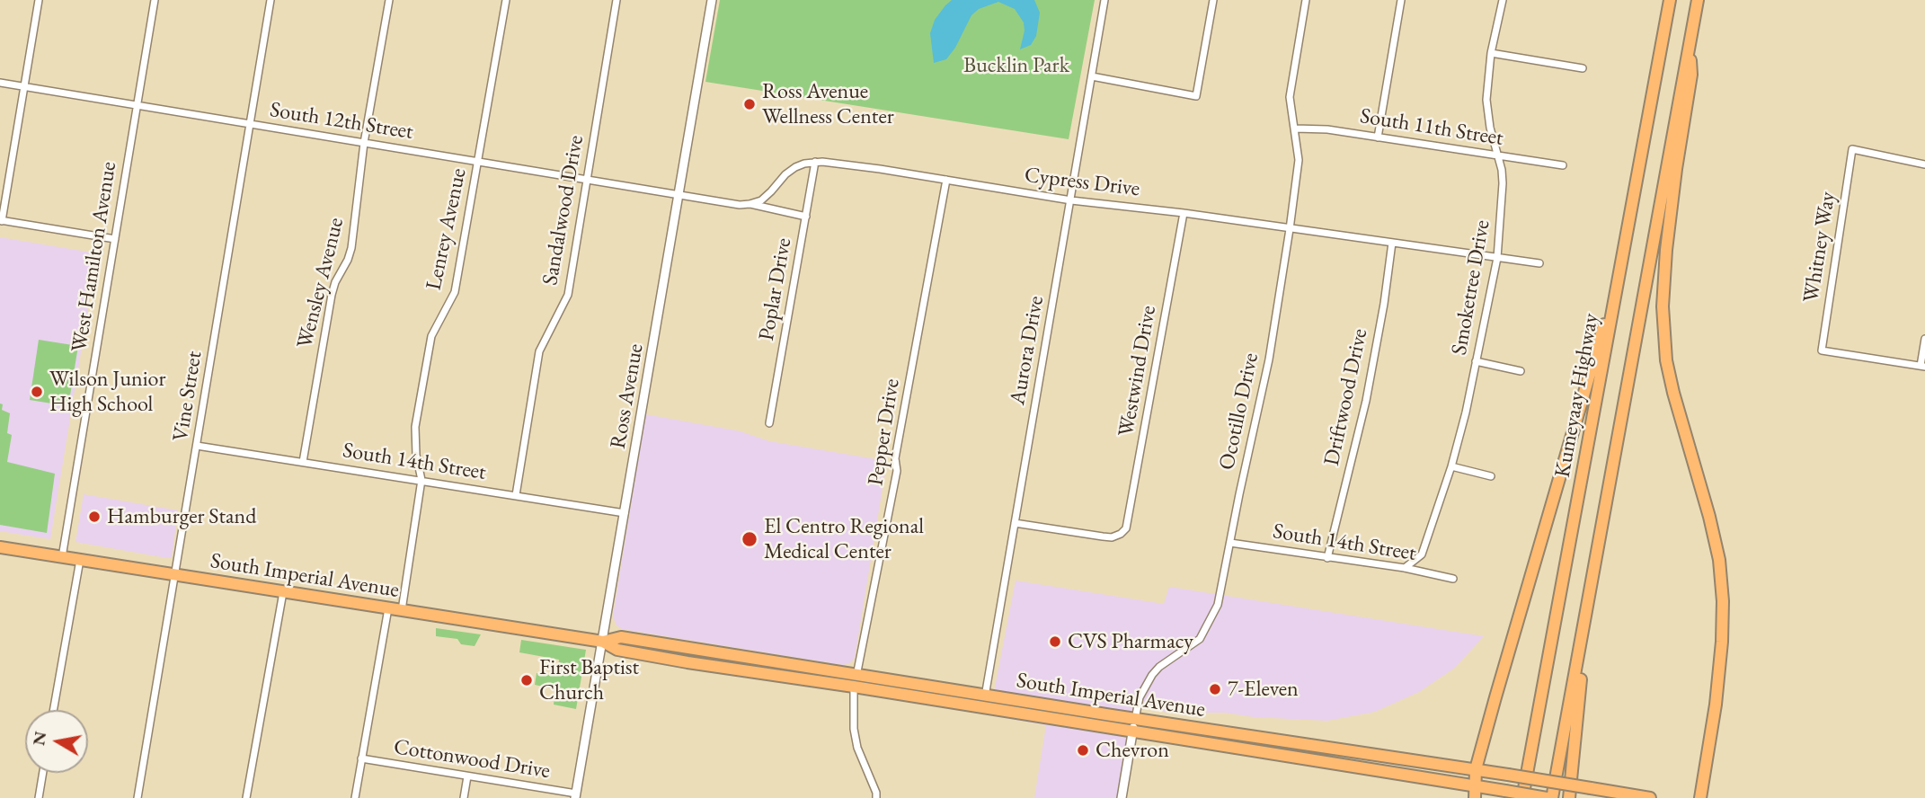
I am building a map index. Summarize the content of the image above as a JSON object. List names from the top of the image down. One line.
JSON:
{"streets":{"highway":["Kumeyaay Highway","South Imperial Avenue"],"street":["South 12th Street","South 11th Street","Cypress Drive","Sandalwood Drive","Lenrey Avenue","Whitney Way","West Hamilton Avenue","Wensley Avenue","Smoketree Drive","Poplar Drive","Aurora Drive","Westwind Drive","Vine Street","Ross Avenue","Driftwood Drive","Ocotillo Drive","Pepper Drive","South 14th Street","Cottonwood Drive"]},"crossings":[["South 12th Street","Sandalwood Drive"],["South 12th Street","Lenrey Avenue"],["South 12th Street","West Hamilton Avenue"],["South 12th Street","Wensley Avenue"],["South 12th Street","Vine Street"],["South 12th Street","Ross Avenue"],["South 11th Street","Smoketree Drive"],["South 11th Street","Ocotillo Drive"],["Cypress Drive","Smoketree Drive"],["Cypress Drive","Poplar Drive"],["Cypress Drive","Aurora Drive"],["Cypress Drive","Westwind Drive"],["Cypress Drive","Driftwood Drive"],["Cypress Drive","Ocotillo Drive"],["Cypress Drive","Pepper Drive"],["Sandalwood Drive","South 14th Street"],["Lenrey Avenue","South 14th Street"],["Lenrey Avenue","South Imperial Avenue"],["West Hamilton Avenue","South Imperial Avenue"],["Wensley Avenue","South 14th Street"],["Smoketree Drive","South 14th Street"],["Aurora Drive","Westwind Drive"],["Aurora Drive","South Imperial Avenue"],["Vine Street","South 14th Street"],["Vine Street","South Imperial Avenue"],["Ross Avenue","South 14th Street"],["Ross Avenue","South Imperial Avenue"],["Ross Avenue","Cottonwood Drive"],["Driftwood Drive","South 14th Street"],["Ocotillo Drive","South 14th Street"],["Ocotillo Drive","South Imperial Avenue"],["Pepper Drive","South Imperial Avenue"]],"parks":["Bucklin Park"],"places":["Ross Avenue Wellness Center","Wilson Junior High School","Hamburger Stand","El Centro Regional Medical Center","CVS Pharmacy","First Baptist Church","7-Eleven","Chevron"],"north":"left"}
